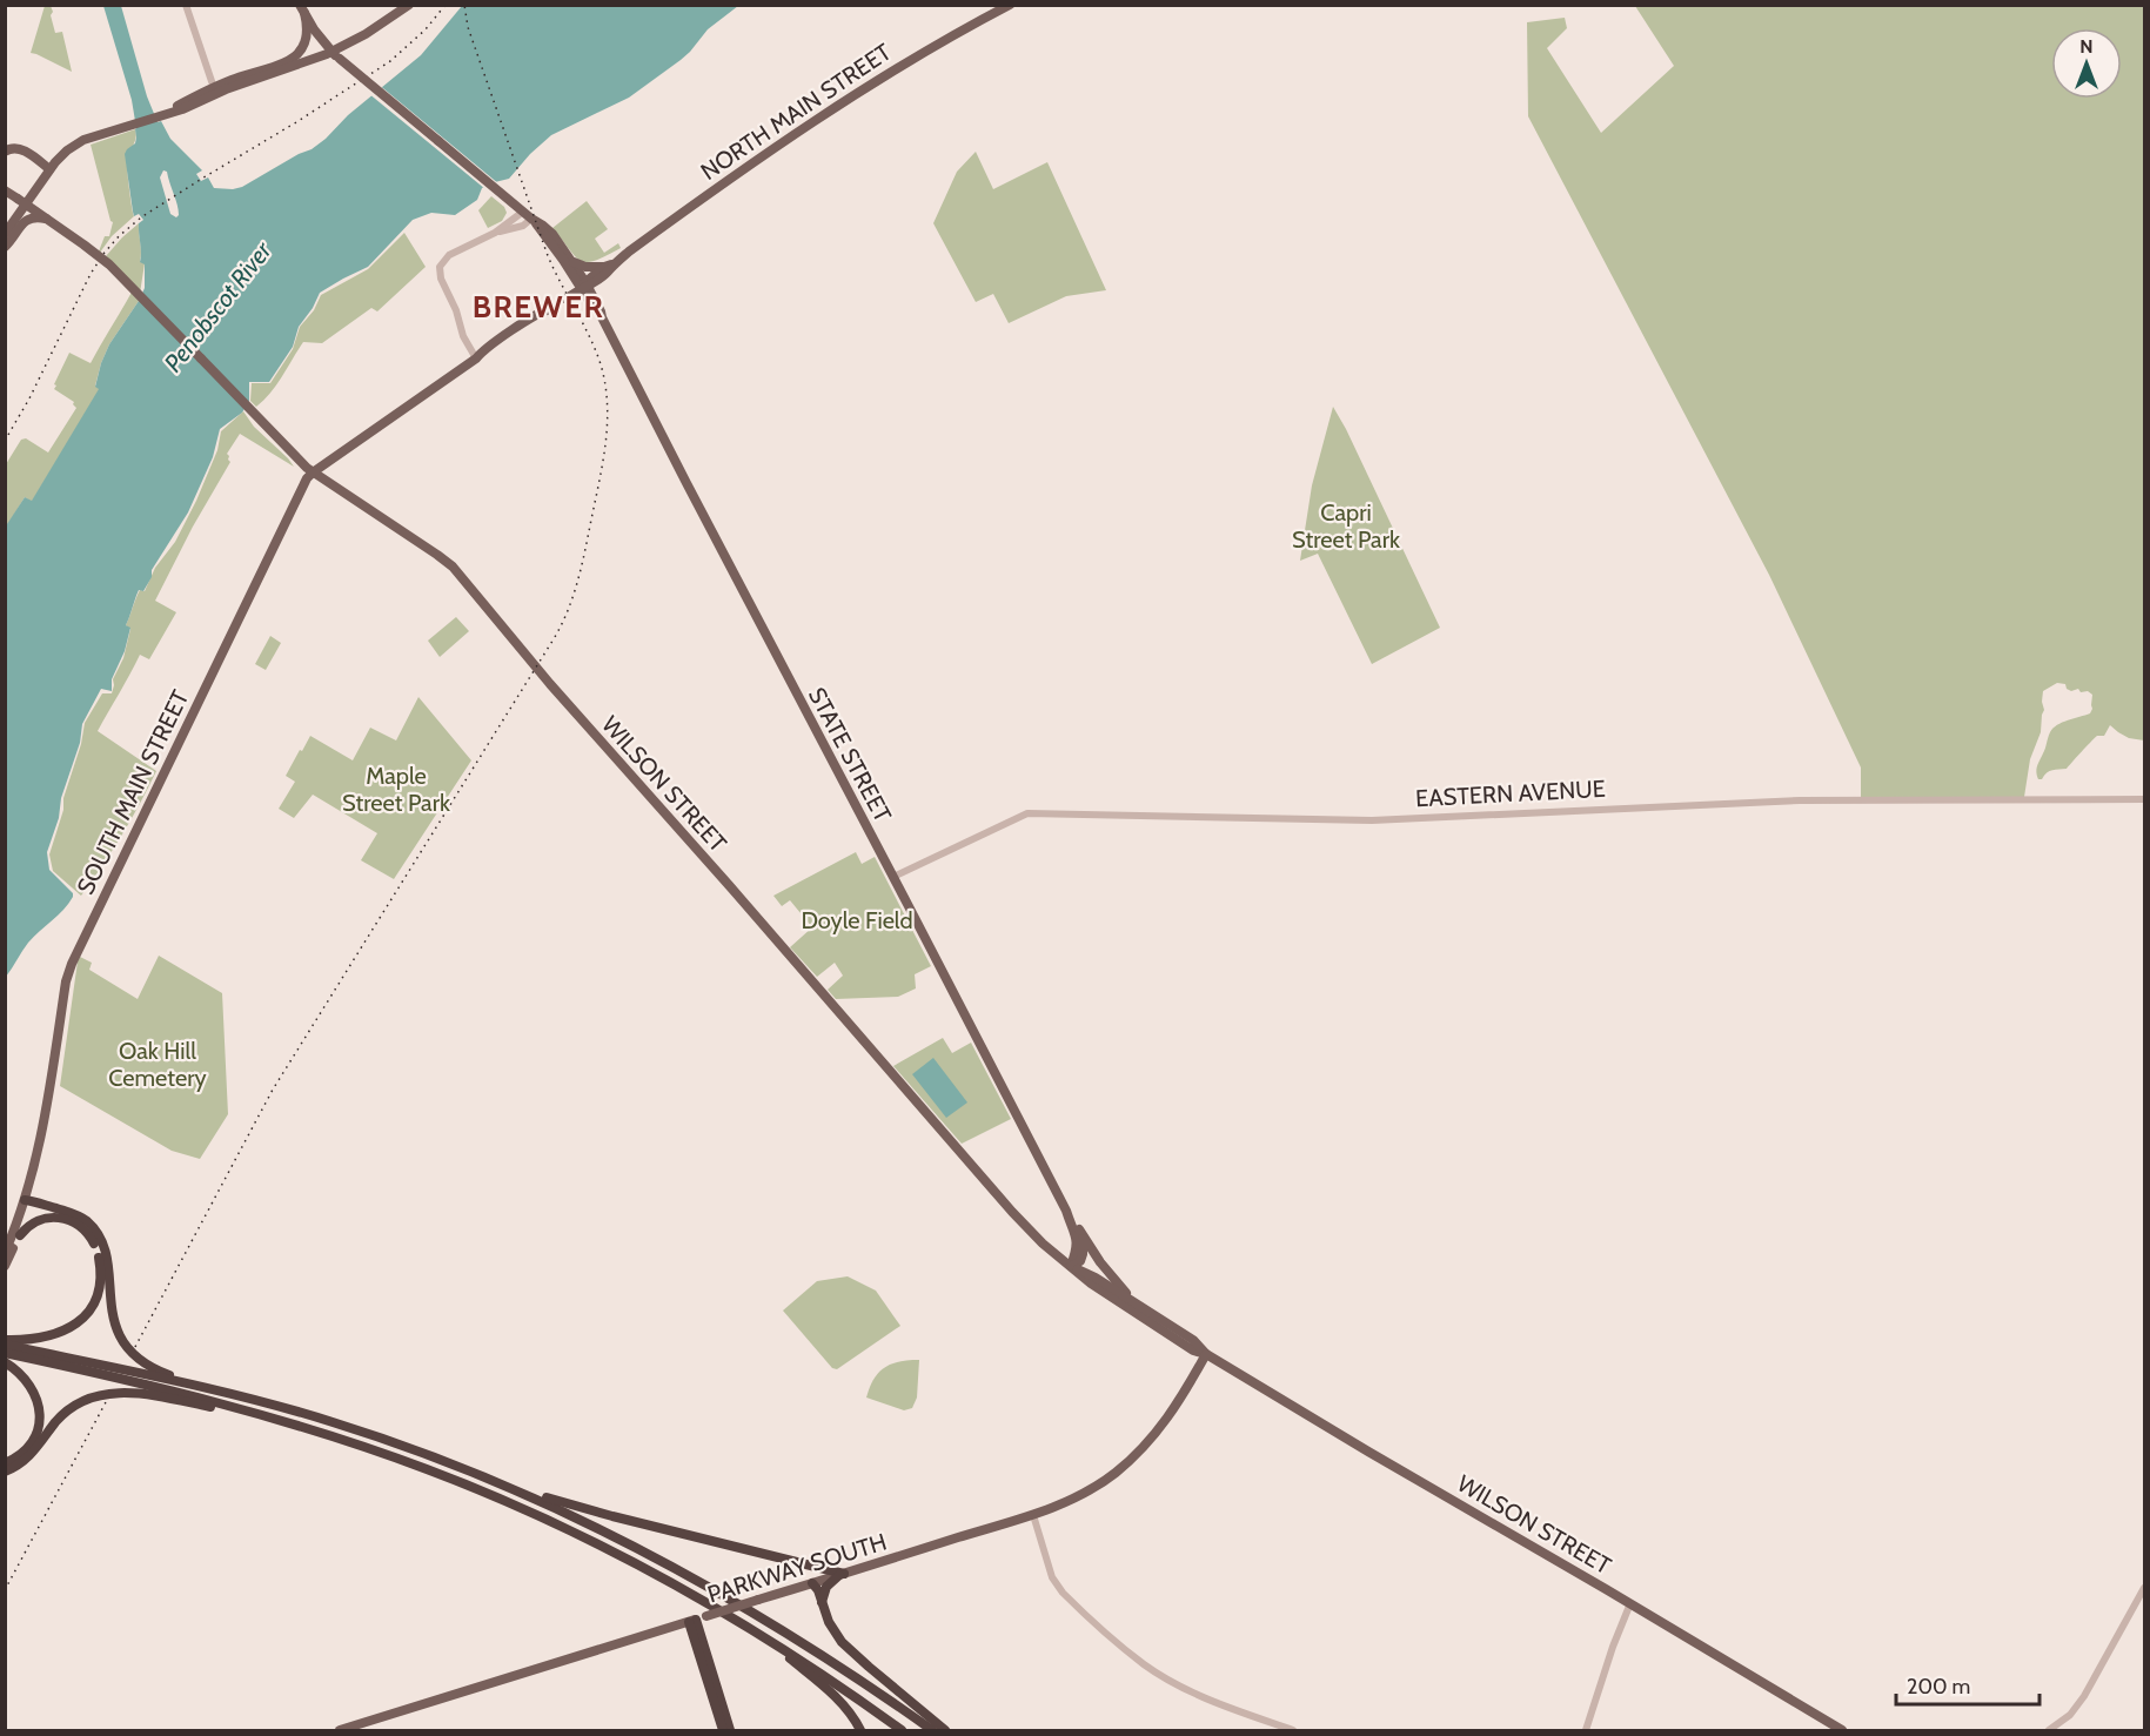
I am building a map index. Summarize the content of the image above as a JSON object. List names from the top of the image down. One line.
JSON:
{"streets":{"main road":["NORTH MAIN STREET","STATE STREET","WILSON STREET","SOUTH MAIN STREET","PARKWAY SOUTH"],"street":["EASTERN AVENUE"]},"crossings":[["NORTH MAIN STREET","STATE STREET"],["NORTH MAIN STREET","WILSON STREET"],["NORTH MAIN STREET","SOUTH MAIN STREET"],["STATE STREET","WILSON STREET"],["STATE STREET","EASTERN AVENUE"],["WILSON STREET","SOUTH MAIN STREET"],["WILSON STREET","PARKWAY SOUTH"]],"districts":["BREWER"],"water":["Penobscot River"],"parks":["Capri Street Park","Maple Street Park","Doyle Field","Oak Hill Cemetery"],"scale_bar":"200 m","north":"top"}
